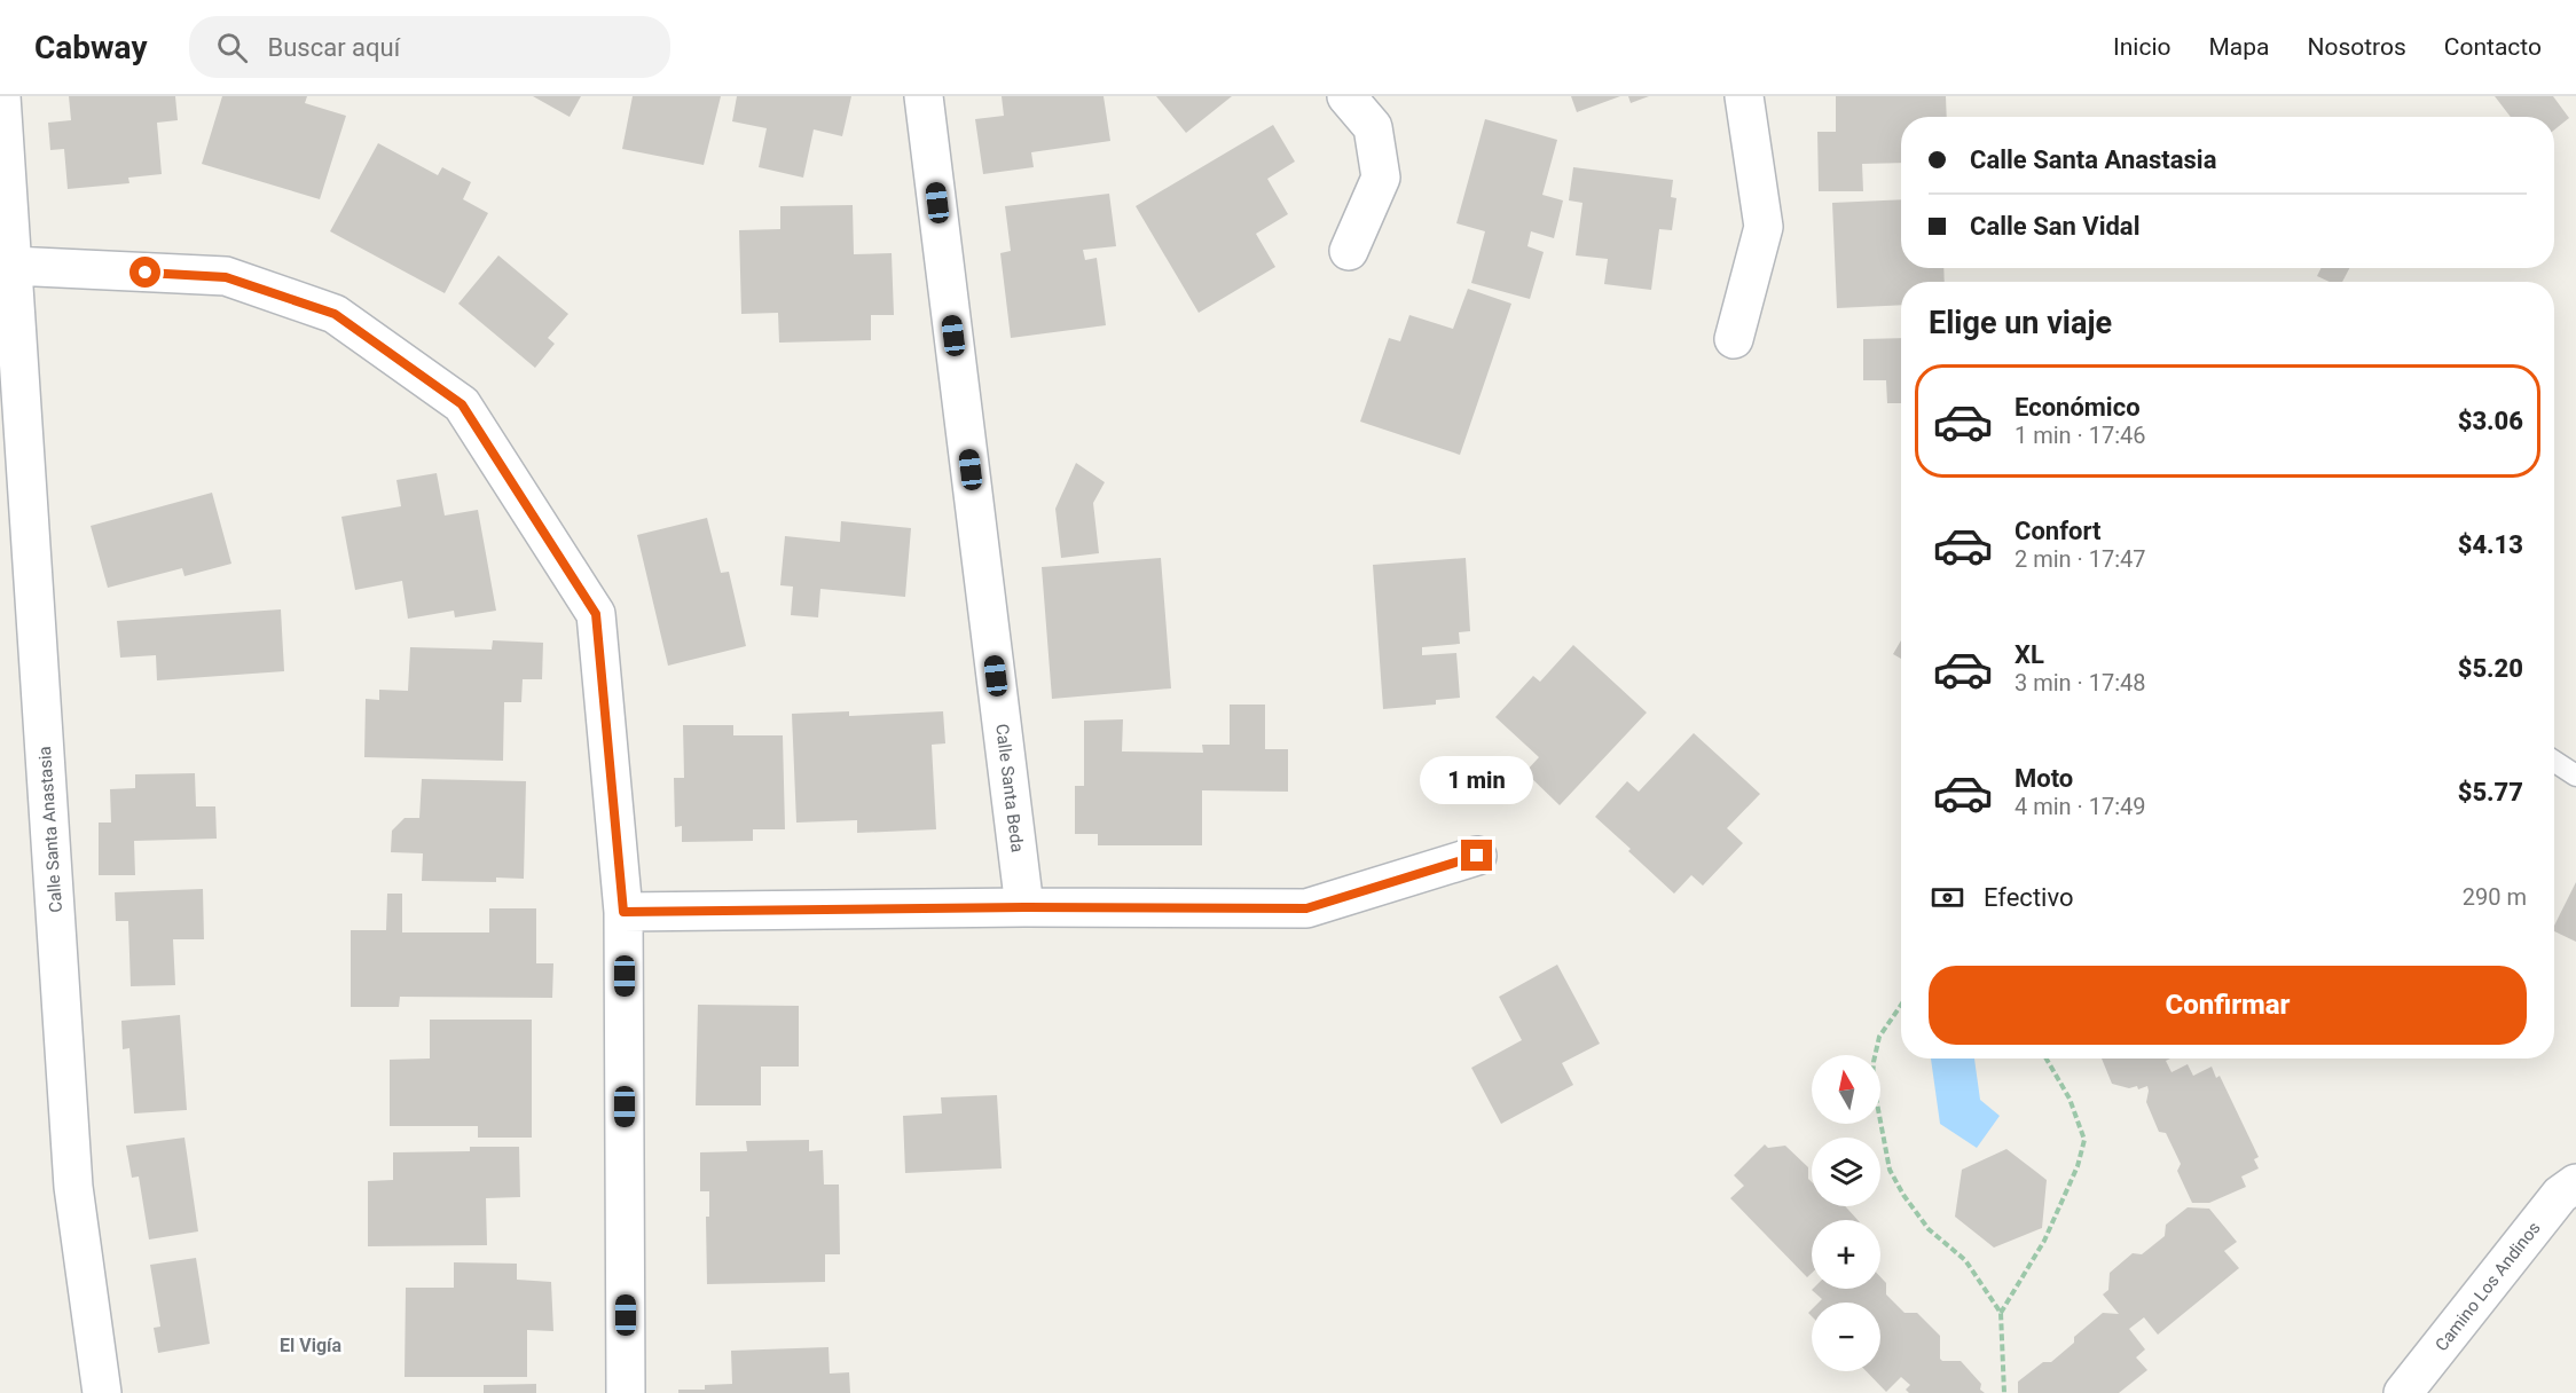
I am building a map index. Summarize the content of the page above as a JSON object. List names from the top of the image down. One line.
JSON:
{"streets":{"street":["Calle Santa Beda","Calle Santa Anastasia","Camino Los Andinos"]},"districts":["El Vigía"],"north":"top","page":{"header":"Cabway","search":"Buscar aquí","nav":["Inicio","Mapa","Nosotros","Contacto"],"banner":["Calle Santa Anastasia","Calle San Vidal"],"heading":"Elige un viaje","list":[{"name":"Económico","note":"1 min · 17:46","value":"$3.06"},{"name":"Confort","note":"2 min · 17:47","value":"$4.13"},{"name":"XL","note":"3 min · 17:48","value":"$5.20"},{"name":"Moto","note":"4 min · 17:49","value":"$5.77"}],"bubble":"1 min","pay":["Efectivo","290 m"],"buttons":"Confirmar","map_buttons":["+","−"]}}
